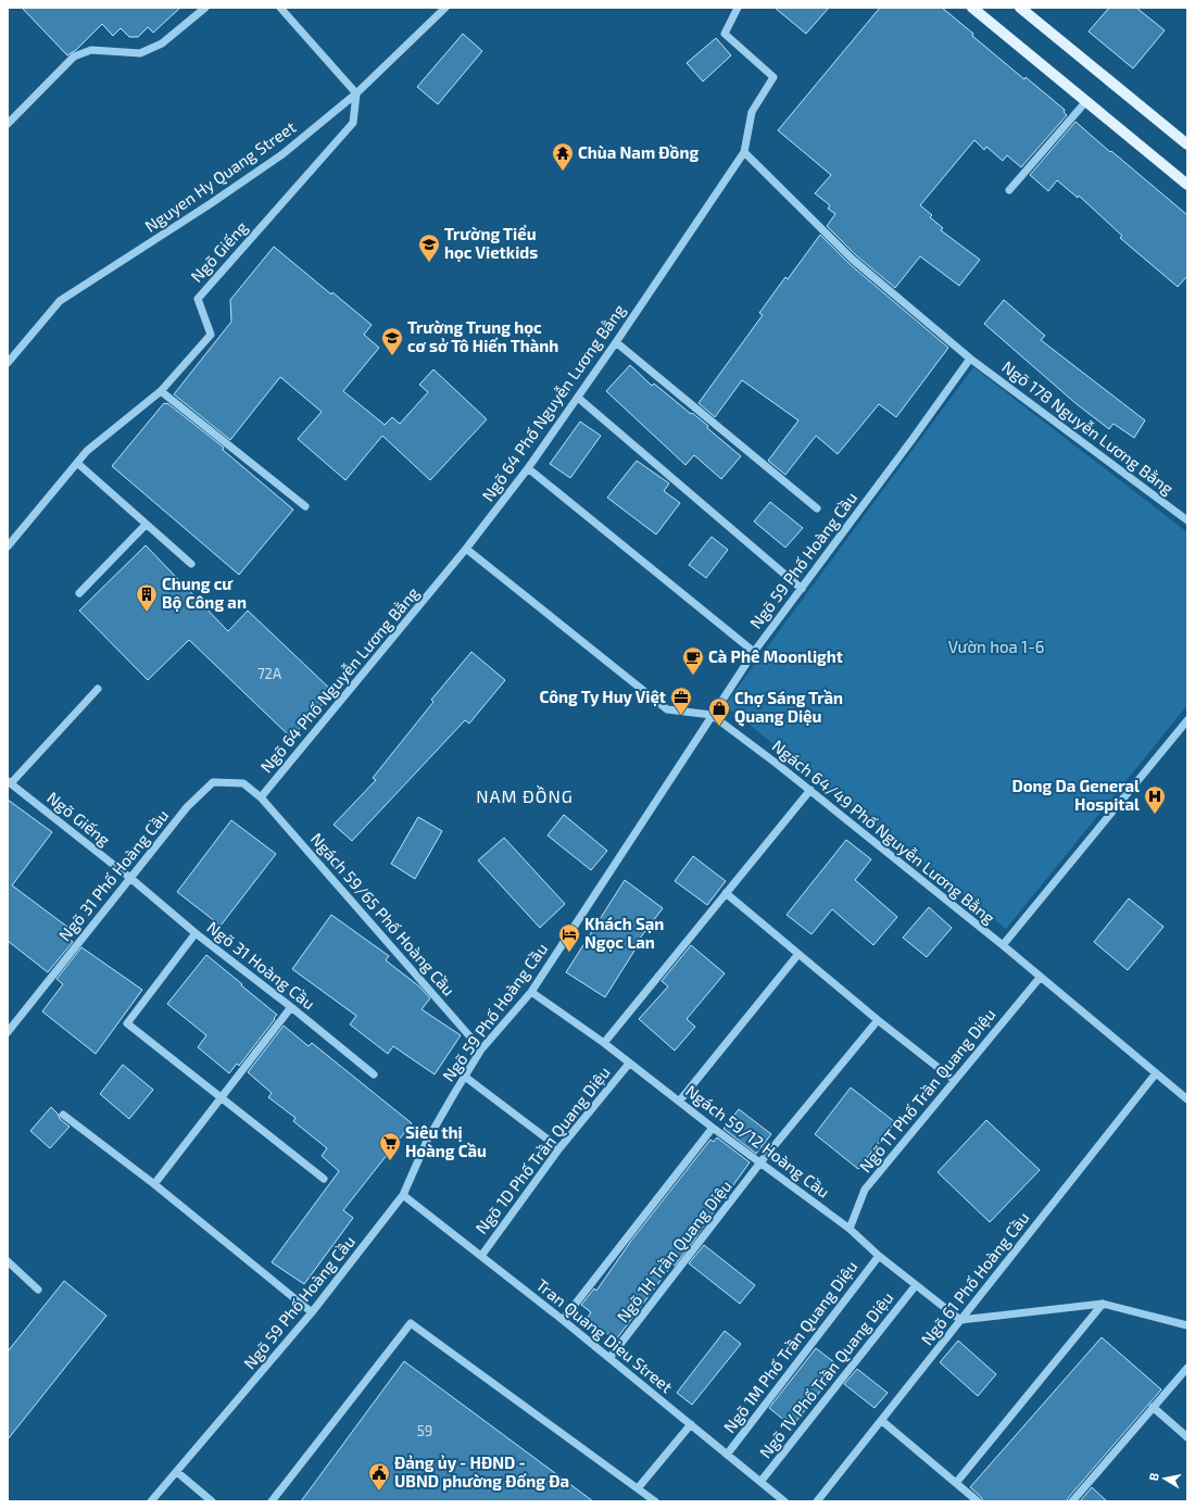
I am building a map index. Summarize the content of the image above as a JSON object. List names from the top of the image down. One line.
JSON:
{"streets":{"street":["Nguyen Hy Quang Street","Ngõ Giếng","Ngõ 64 Phố Nguyễn Lương Bằng","Ngõ 178 Nguyễn Lương Bằng","Ngõ 59 Phố Hoàng Cầu","Ngách 64/49 Phố Nguyễn Lương Bằng","Ngõ 31 Phố Hoàng Cầu","Ngách 59/65 Phố Hoàng Cầu","Ngõ 31 Hoàng Cầu","Ngõ 1T Phố Trần Quang Diệu","Ngách 59/12 Hoàng Cầu","Ngõ 1D Phố Trần Quang Diệu","Ngõ 1H Trần Quang Diệu","Ngõ 61 Phố Hoàng Cầu","Tran Quang Dieu Street","Ngõ 1M Phố Trần Quang Diệu","Ngõ 1V Phố Trần Quang Diệu"]},"crossings":[["Nguyen Hy Quang Street","Ngõ Giếng"],["Ngõ Giếng","Ngõ 31 Phố Hoàng Cầu"],["Ngõ Giếng","Ngõ 31 Hoàng Cầu"],["Ngõ 64 Phố Nguyễn Lương Bằng","Ngõ 178 Nguyễn Lương Bằng"],["Ngõ 64 Phố Nguyễn Lương Bằng","Ngách 64/49 Phố Nguyễn Lương Bằng"],["Ngõ 64 Phố Nguyễn Lương Bằng","Ngõ 31 Phố Hoàng Cầu"],["Ngõ 64 Phố Nguyễn Lương Bằng","Ngách 59/65 Phố Hoàng Cầu"],["Ngõ 178 Nguyễn Lương Bằng","Ngõ 59 Phố Hoàng Cầu"],["Ngõ 59 Phố Hoàng Cầu","Ngách 64/49 Phố Nguyễn Lương Bằng"],["Ngõ 59 Phố Hoàng Cầu","Ngách 59/65 Phố Hoàng Cầu"],["Ngõ 59 Phố Hoàng Cầu","Ngách 59/12 Hoàng Cầu"],["Ngõ 59 Phố Hoàng Cầu","Tran Quang Dieu Street"],["Ngách 64/49 Phố Nguyễn Lương Bằng","Ngõ 1T Phố Trần Quang Diệu"],["Ngách 64/49 Phố Nguyễn Lương Bằng","Ngõ 1D Phố Trần Quang Diệu"],["Ngách 64/49 Phố Nguyễn Lương Bằng","Ngõ 61 Phố Hoàng Cầu"],["Ngõ 31 Phố Hoàng Cầu","Ngách 59/65 Phố Hoàng Cầu"],["Ngõ 31 Phố Hoàng Cầu","Ngõ 31 Hoàng Cầu"],["Ngõ 1T Phố Trần Quang Diệu","Ngách 59/12 Hoàng Cầu"],["Ngách 59/12 Hoàng Cầu","Ngõ 1D Phố Trần Quang Diệu"],["Ngách 59/12 Hoàng Cầu","Ngõ 1H Trần Quang Diệu"],["Ngách 59/12 Hoàng Cầu","Ngõ 61 Phố Hoàng Cầu"],["Ngách 59/12 Hoàng Cầu","Ngõ 1M Phố Trần Quang Diệu"],["Ngách 59/12 Hoàng Cầu","Ngõ 1V Phố Trần Quang Diệu"],["Ngõ 1D Phố Trần Quang Diệu","Tran Quang Dieu Street"],["Ngõ 1H Trần Quang Diệu","Tran Quang Dieu Street"],["Tran Quang Dieu Street","Ngõ 1M Phố Trần Quang Diệu"],["Tran Quang Dieu Street","Ngõ 1V Phố Trần Quang Diệu"]],"districts":["NAM ĐỒNG"],"parks":["Vườn hoa 1-6"],"places":{"temple":["Chùa Nam Đồng"],"school or university":["Trường Tiểu học Vietkids","Trường Trung học cơ sở Tô Hiến Thành"],"building":["Chung cư Bộ Công an"],"cafe":["Cà Phê Moonlight"],"office":["Công Ty Huy Việt"],"shop":["Chợ Sáng Trần Quang Diệu"],"hospital":["Dong Da General Hospital"],"hotel":["Khách Sạn Ngọc Lan"],"supermarket":["Siêu thị Hoàng Cầu"],"public building":["Đảng ủy - HĐND - UBND phường Đống Đa"]},"house_numbers":["72A","59"],"north":"left"}
